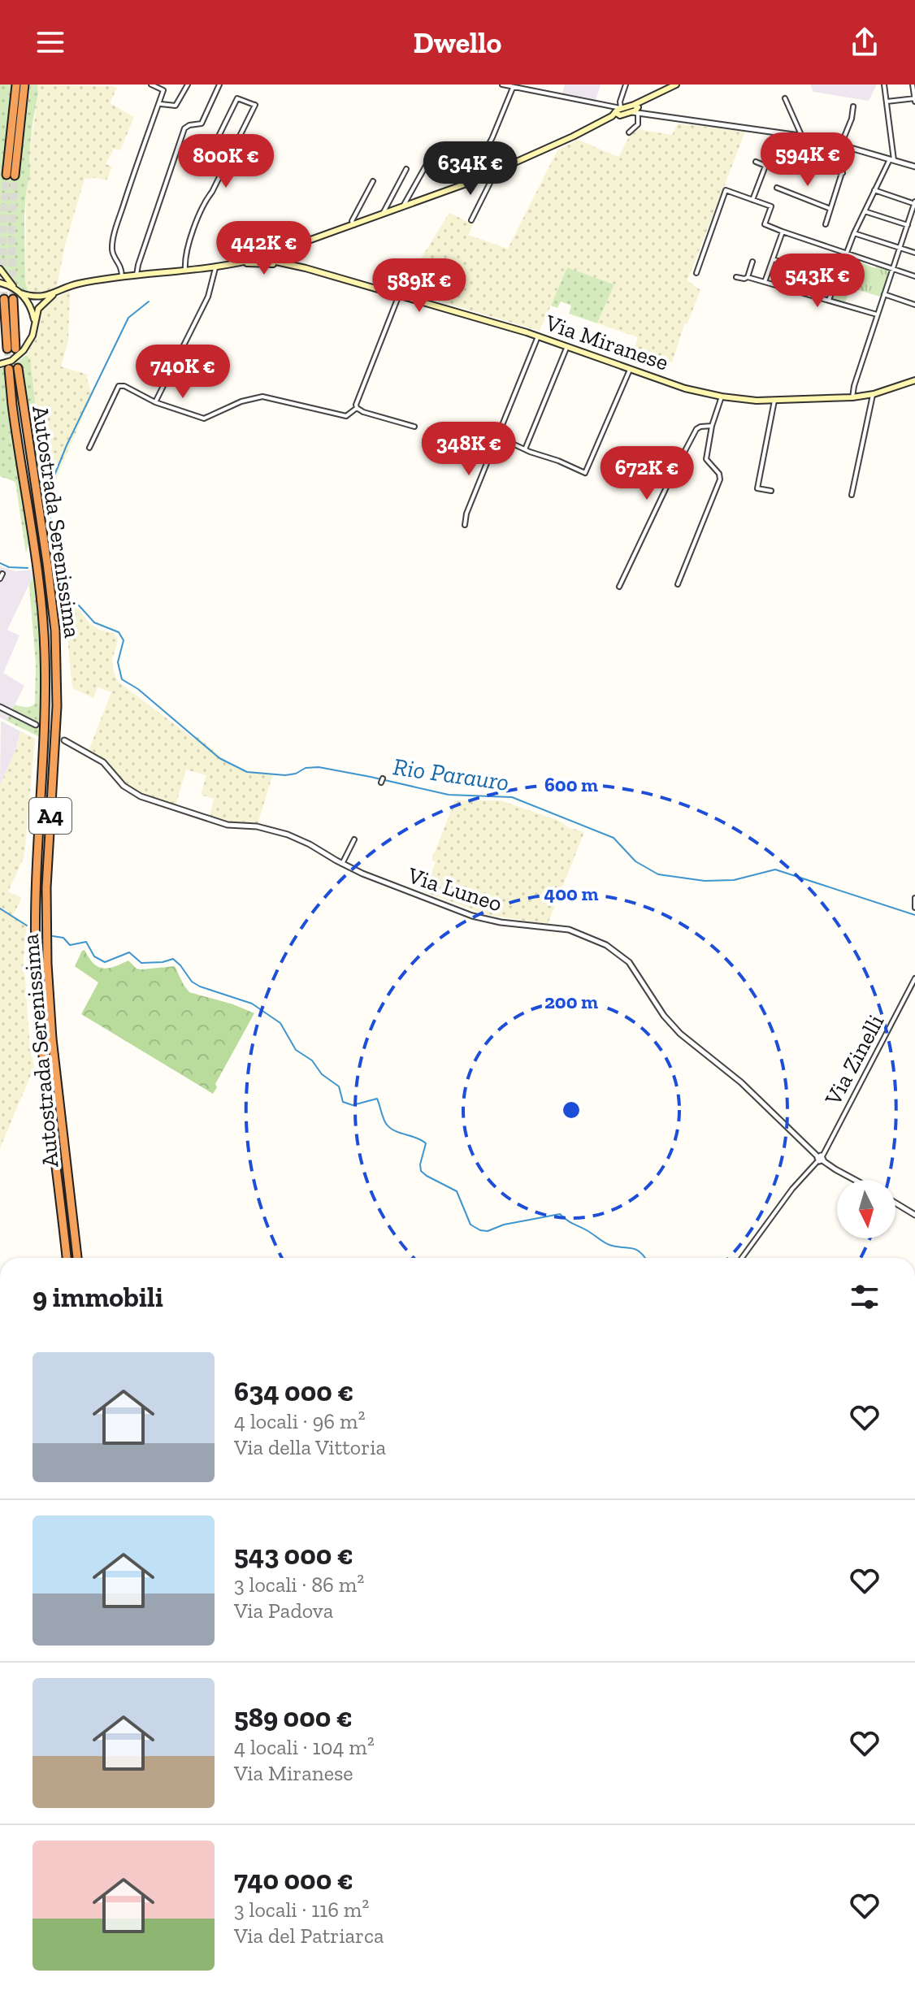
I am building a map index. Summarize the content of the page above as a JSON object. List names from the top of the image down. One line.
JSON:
{"streets":{"highway":["Autostrada Serenissima","A4"],"main road":["Via Miranese"],"street":["Via Luneo","Via Zinelli"]},"crossings":[["Via Luneo","Via Zinelli"]],"water":["Rio Parauro"],"north":"bottom","page":{"header":"Dwello","price":["594K €","800K €","634K €","442K €","543K €","589K €","740K €","348K €","672K €"],"heading":"9 immobili","list":[{"name":"634 000 €","note":"4 locali · 96 m² · Via della Vittoria"},{"name":"543 000 €","note":"3 locali · 86 m² · Via Padova"},{"name":"589 000 €","note":"4 locali · 104 m² · Via Miranese"},{"name":"740 000 €","note":"3 locali · 116 m² · Via del Patriarca"}]},"rings":["600 m","400 m","200 m"]}
